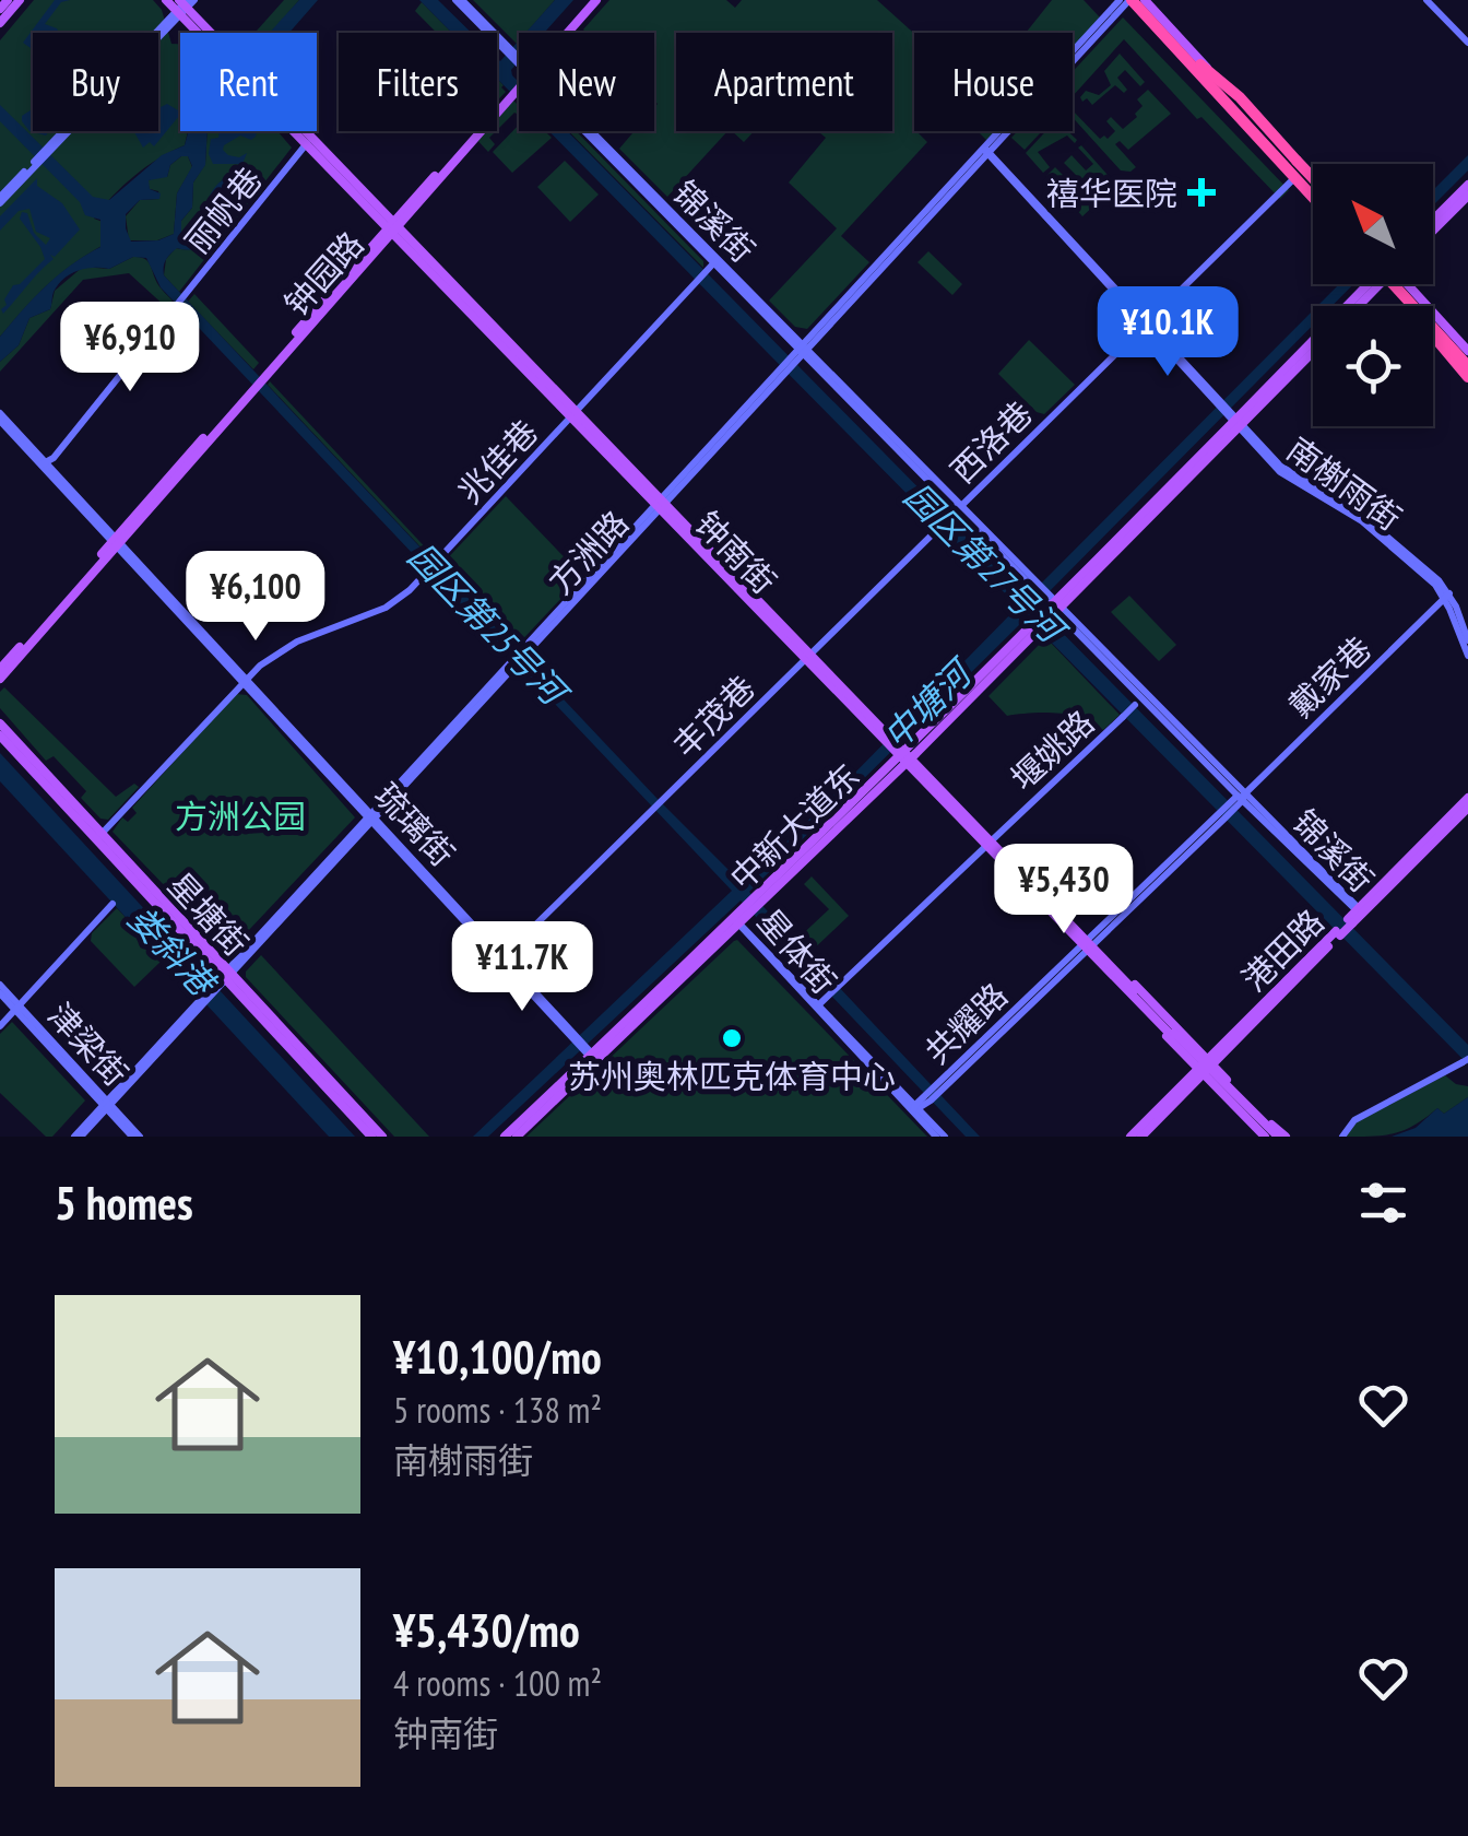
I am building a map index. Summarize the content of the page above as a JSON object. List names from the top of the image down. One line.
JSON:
{"streets":{"main road":["丽帆巷","锦溪街","钟园路","西洛巷","兆佳巷","南榭雨街","方洲路","钟南街","戴家巷","丰茂巷","堰姚路","琉璃街","中新大道东","星塘街","港田路","星体街","共耀路","津梁街"]},"crossings":[["丽帆巷","钟南街"],["丽帆巷","琉璃街"],["锦溪街","西洛巷"],["锦溪街","兆佳巷"],["锦溪街","方洲路"],["锦溪街","戴家巷"],["锦溪街","丰茂巷"],["锦溪街","堰姚路"],["锦溪街","中新大道东"],["锦溪街","港田路"],["锦溪街","共耀路"],["钟园路","钟南街"],["钟园路","琉璃街"],["西洛巷","南榭雨街"],["西洛巷","丰茂巷"],["兆佳巷","钟南街"],["兆佳巷","琉璃街"],["兆佳巷","星塘街"],["南榭雨街","方洲路"],["南榭雨街","戴家巷"],["南榭雨街","中新大道东"],["方洲路","钟南街"],["方洲路","琉璃街"],["方洲路","星塘街"],["方洲路","津梁街"],["钟南街","丰茂巷"],["钟南街","堰姚路"],["钟南街","中新大道东"],["钟南街","共耀路"],["戴家巷","共耀路"],["丰茂巷","琉璃街"],["堰姚路","星体街"],["琉璃街","中新大道东"],["中新大道东","星体街"],["星体街","共耀路"]],"water":["园区第27号河","园区第25号河","中塘河","娄斜港"],"parks":["方洲公园"],"places":{"health":["禧华医院"],"other":["苏州奥林匹克体育中心"]},"north":"top left","page":{"chip":["Buy","Rent","Filters","New","Apartment","House"],"price":["¥10.1K","¥6,910","¥6,100","¥5,430","¥11.7K"],"heading":"5 homes","list":[{"name":"¥10,100/mo","note":"5 rooms · 138 m² · 南榭雨街"},{"name":"¥5,430/mo","note":"4 rooms · 100 m² · 钟南街"}]}}
